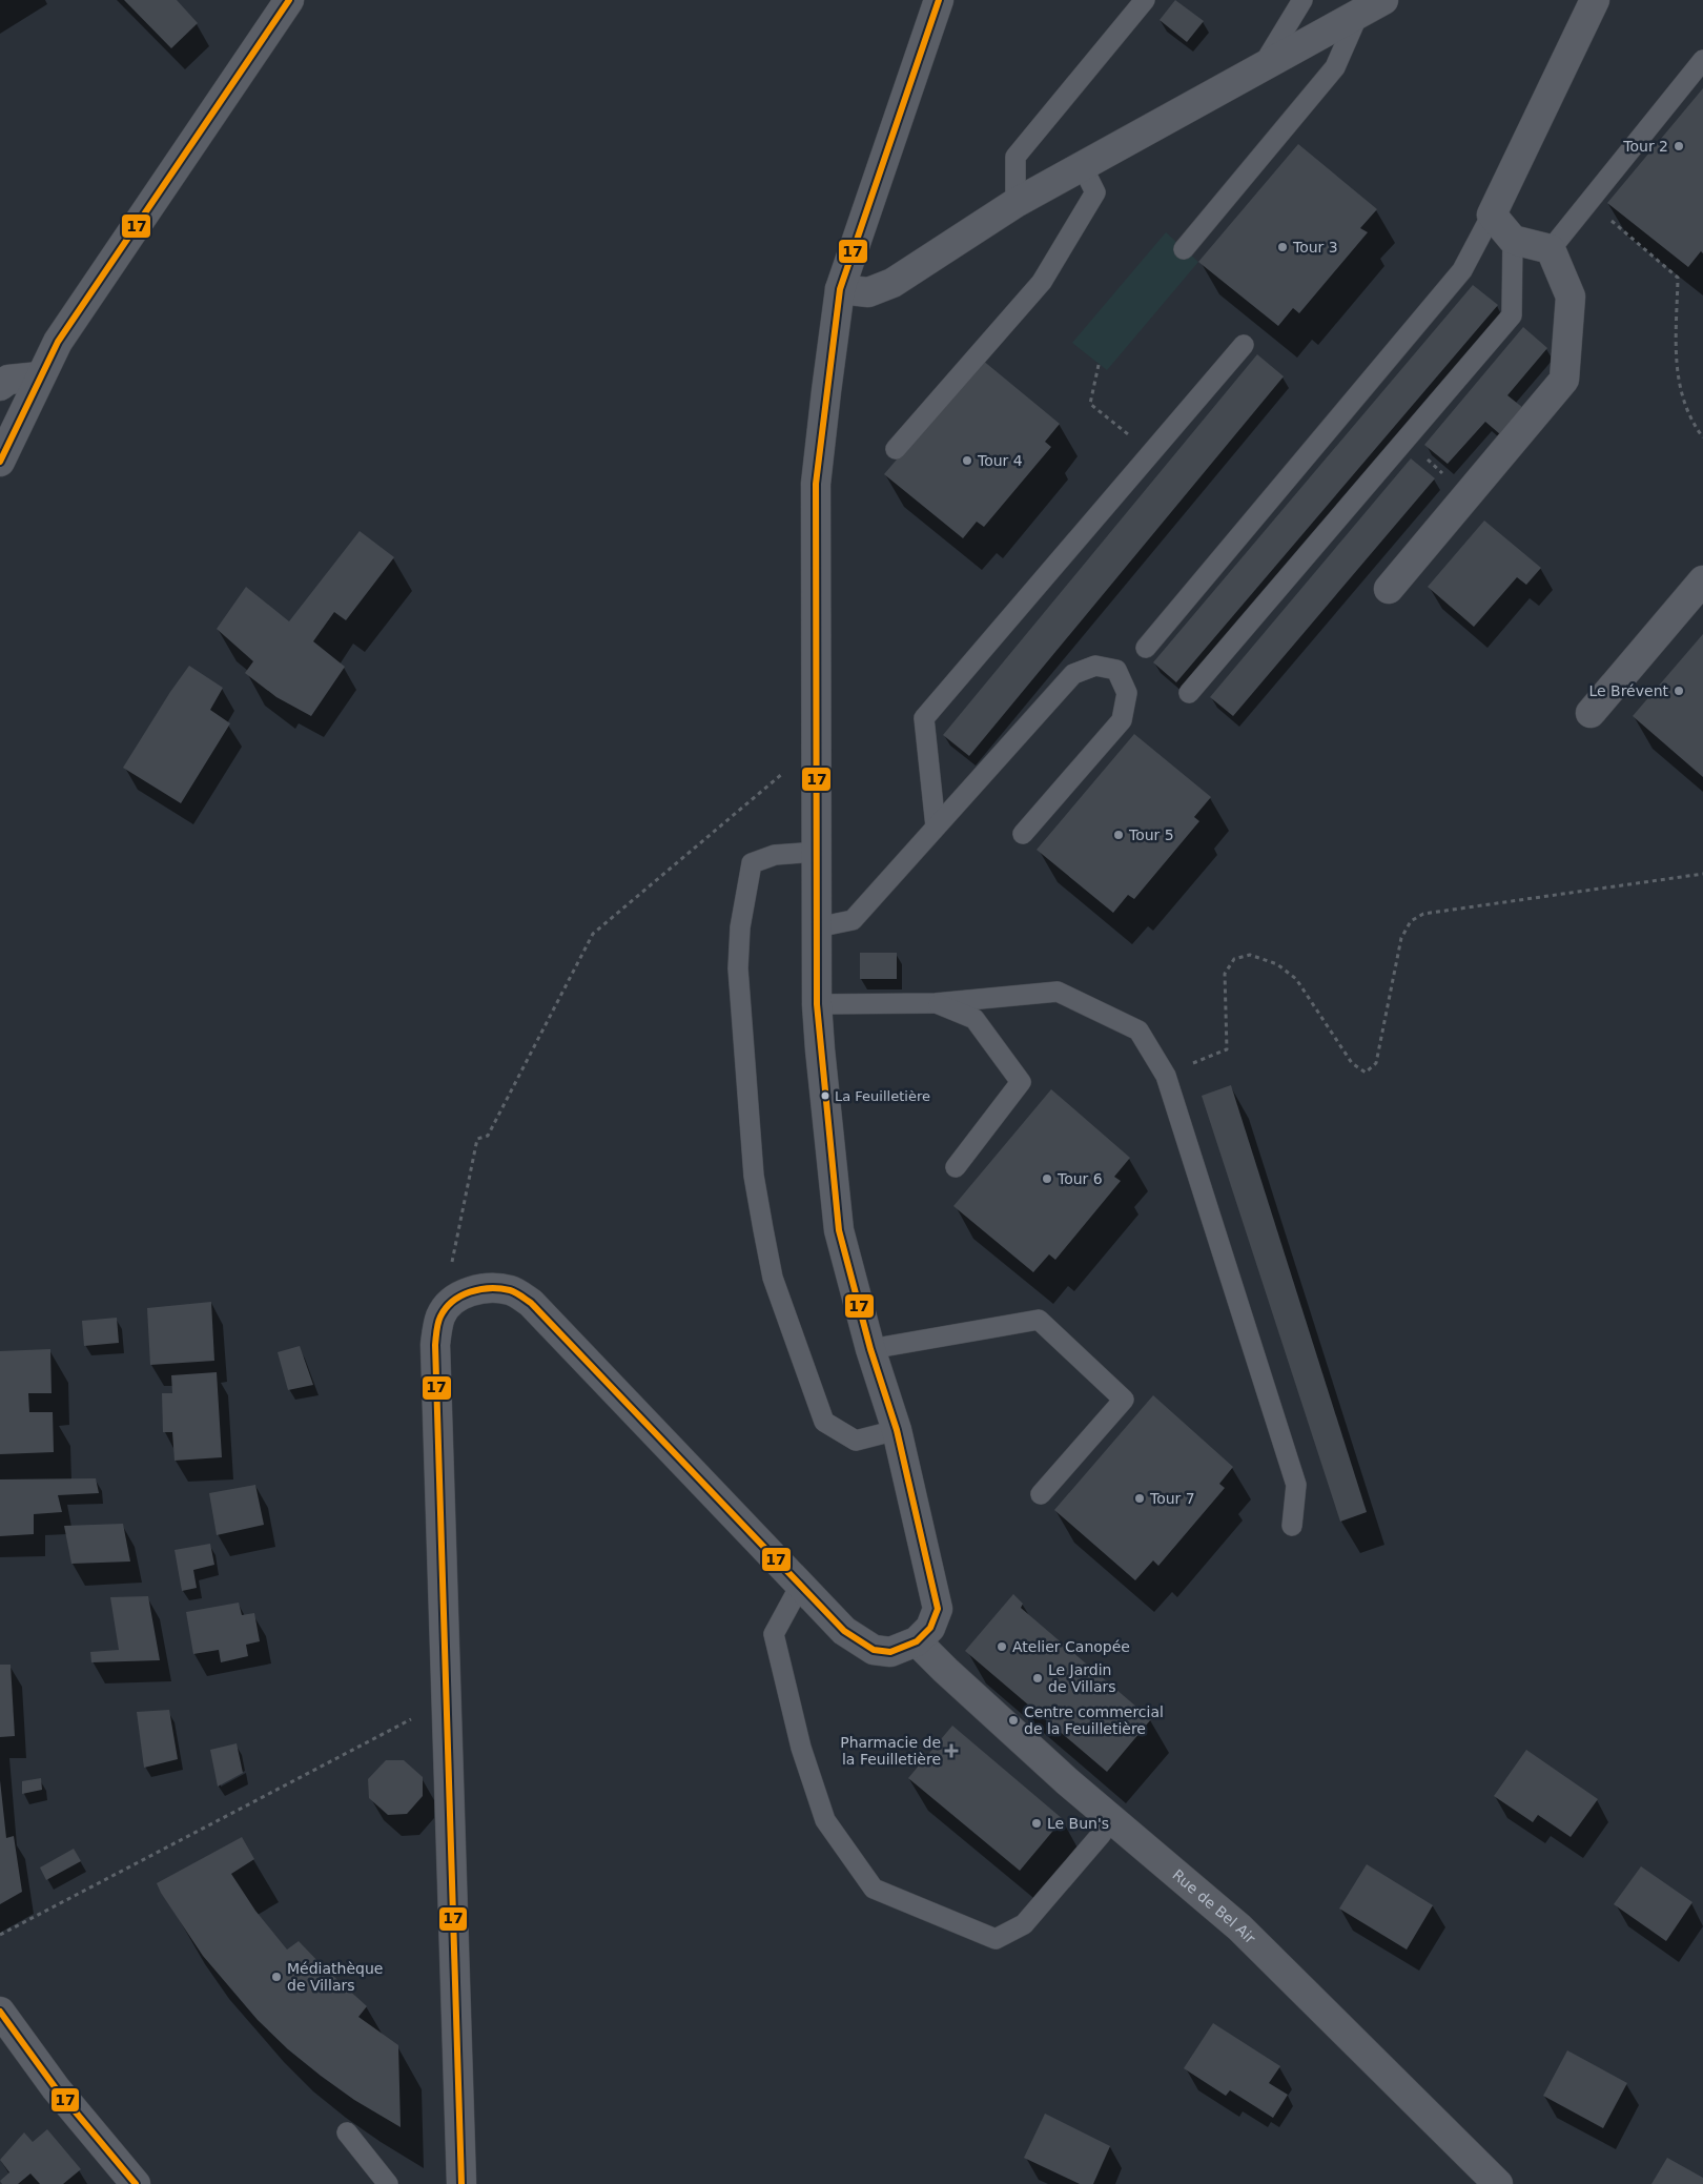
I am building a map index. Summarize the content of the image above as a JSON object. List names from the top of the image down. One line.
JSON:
{"streets":{"street":["Rue de Bel Air"]},"places":{"other":["Tour 2","Tour 3","Tour 4","Le Brévent","Tour 5","La Feuilletière","Tour 6","Tour 7","Atelier Canopée","Le Jardin de Villars","Centre commercial de la Feuilletière","Le Bun's","Médiathèque de Villars"],"health":["Pharmacie de la Feuilletière"]},"lines":["transit line 17"]}
